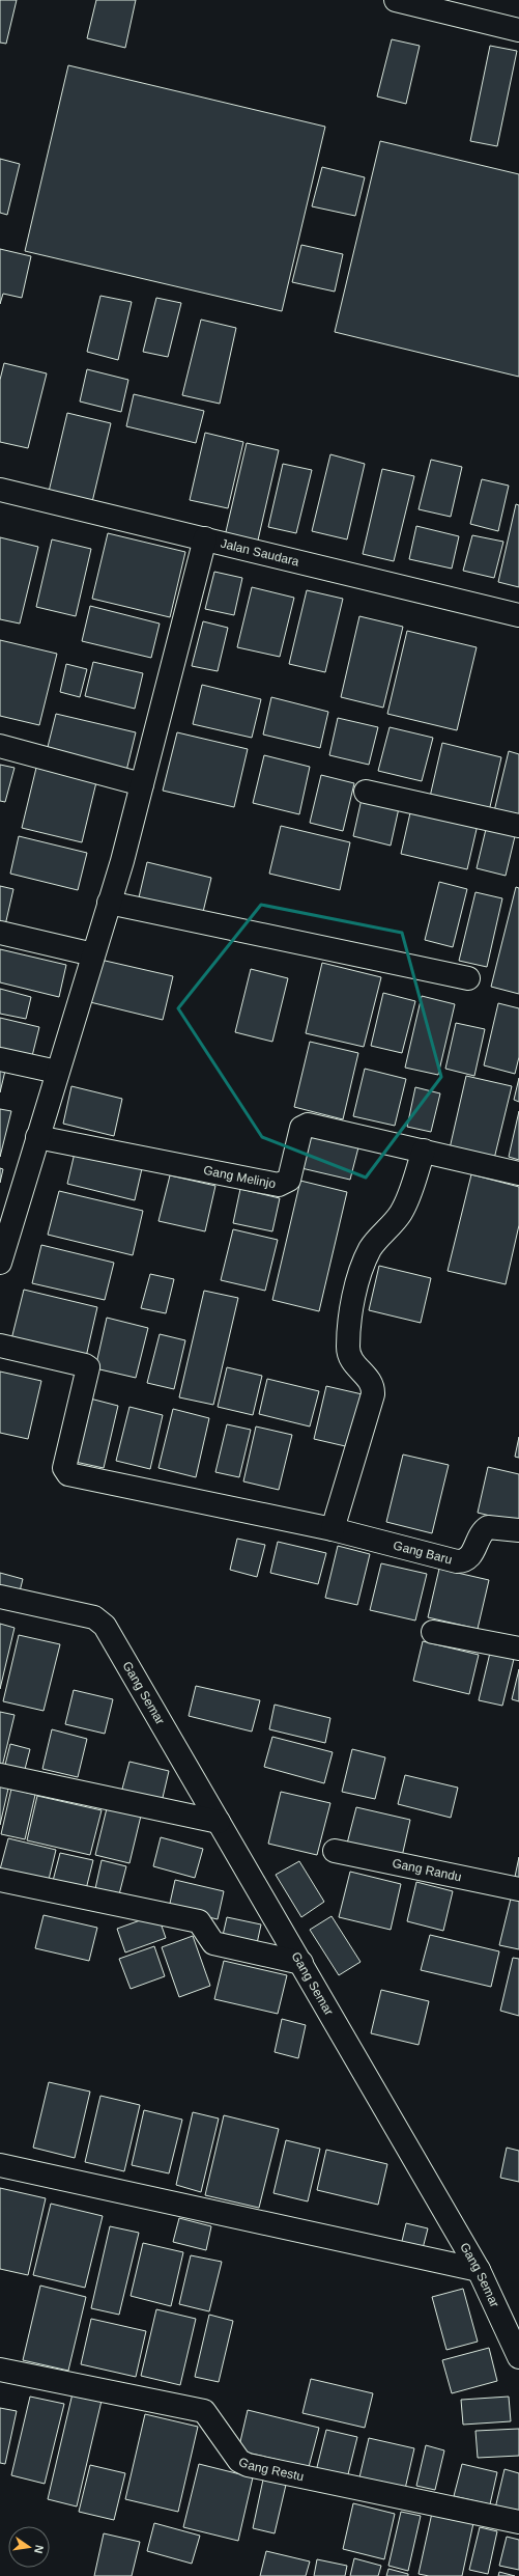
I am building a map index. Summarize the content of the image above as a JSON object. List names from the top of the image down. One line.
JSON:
{"streets":{"street":["Jalan Saudara","Gang Melinjo","Gang Baru","Gang Semar","Gang Randu","Gang Restu"]},"north":"right"}
